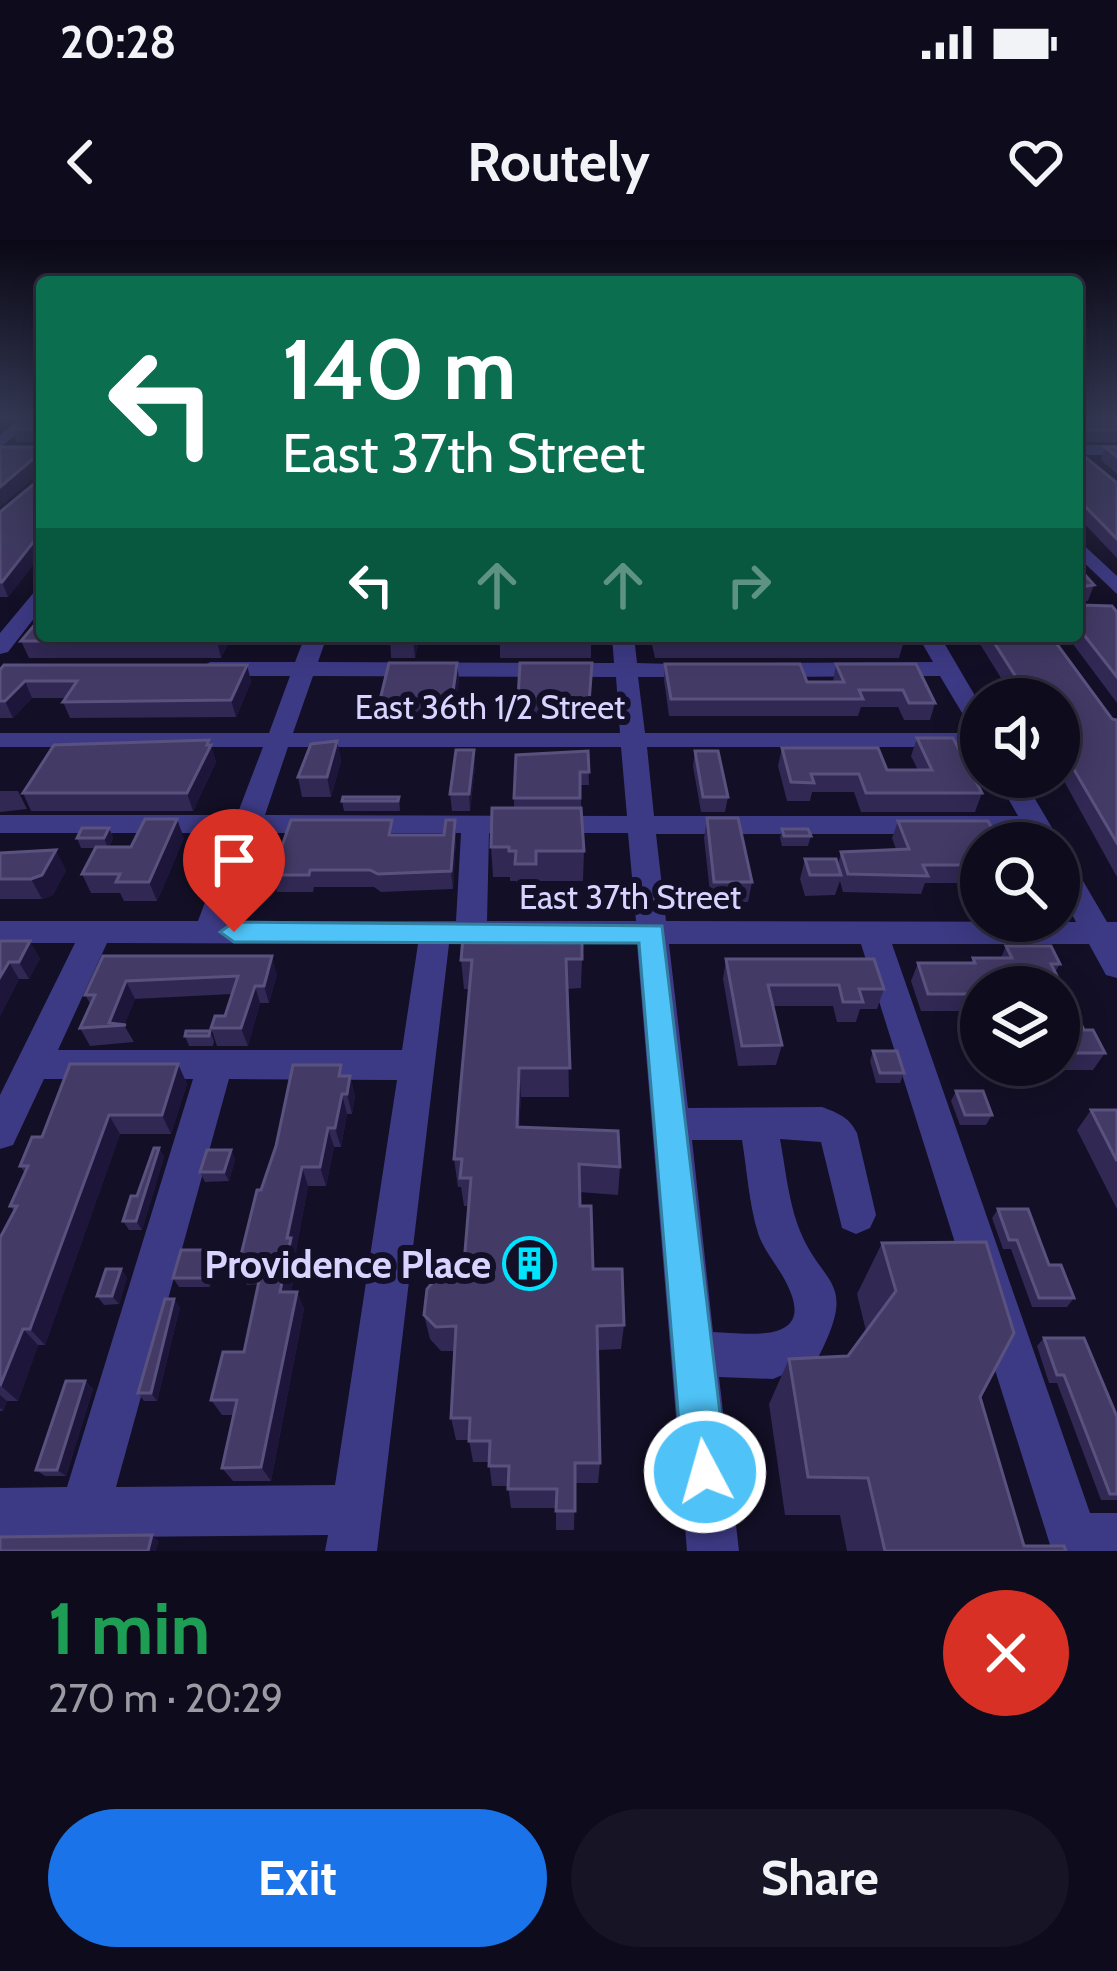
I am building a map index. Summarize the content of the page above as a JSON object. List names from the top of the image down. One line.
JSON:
{"streets":{"street":["East 36th 1/2 Street","East 37th Street"]},"places":{"building":["Providence Place"]},"page":{"status":"20:28","header":"Routely","turn":["140 m","East 37th Street"],"heading":["1 min","270 m · 20:29"],"buttons":["Exit","Share"]}}
